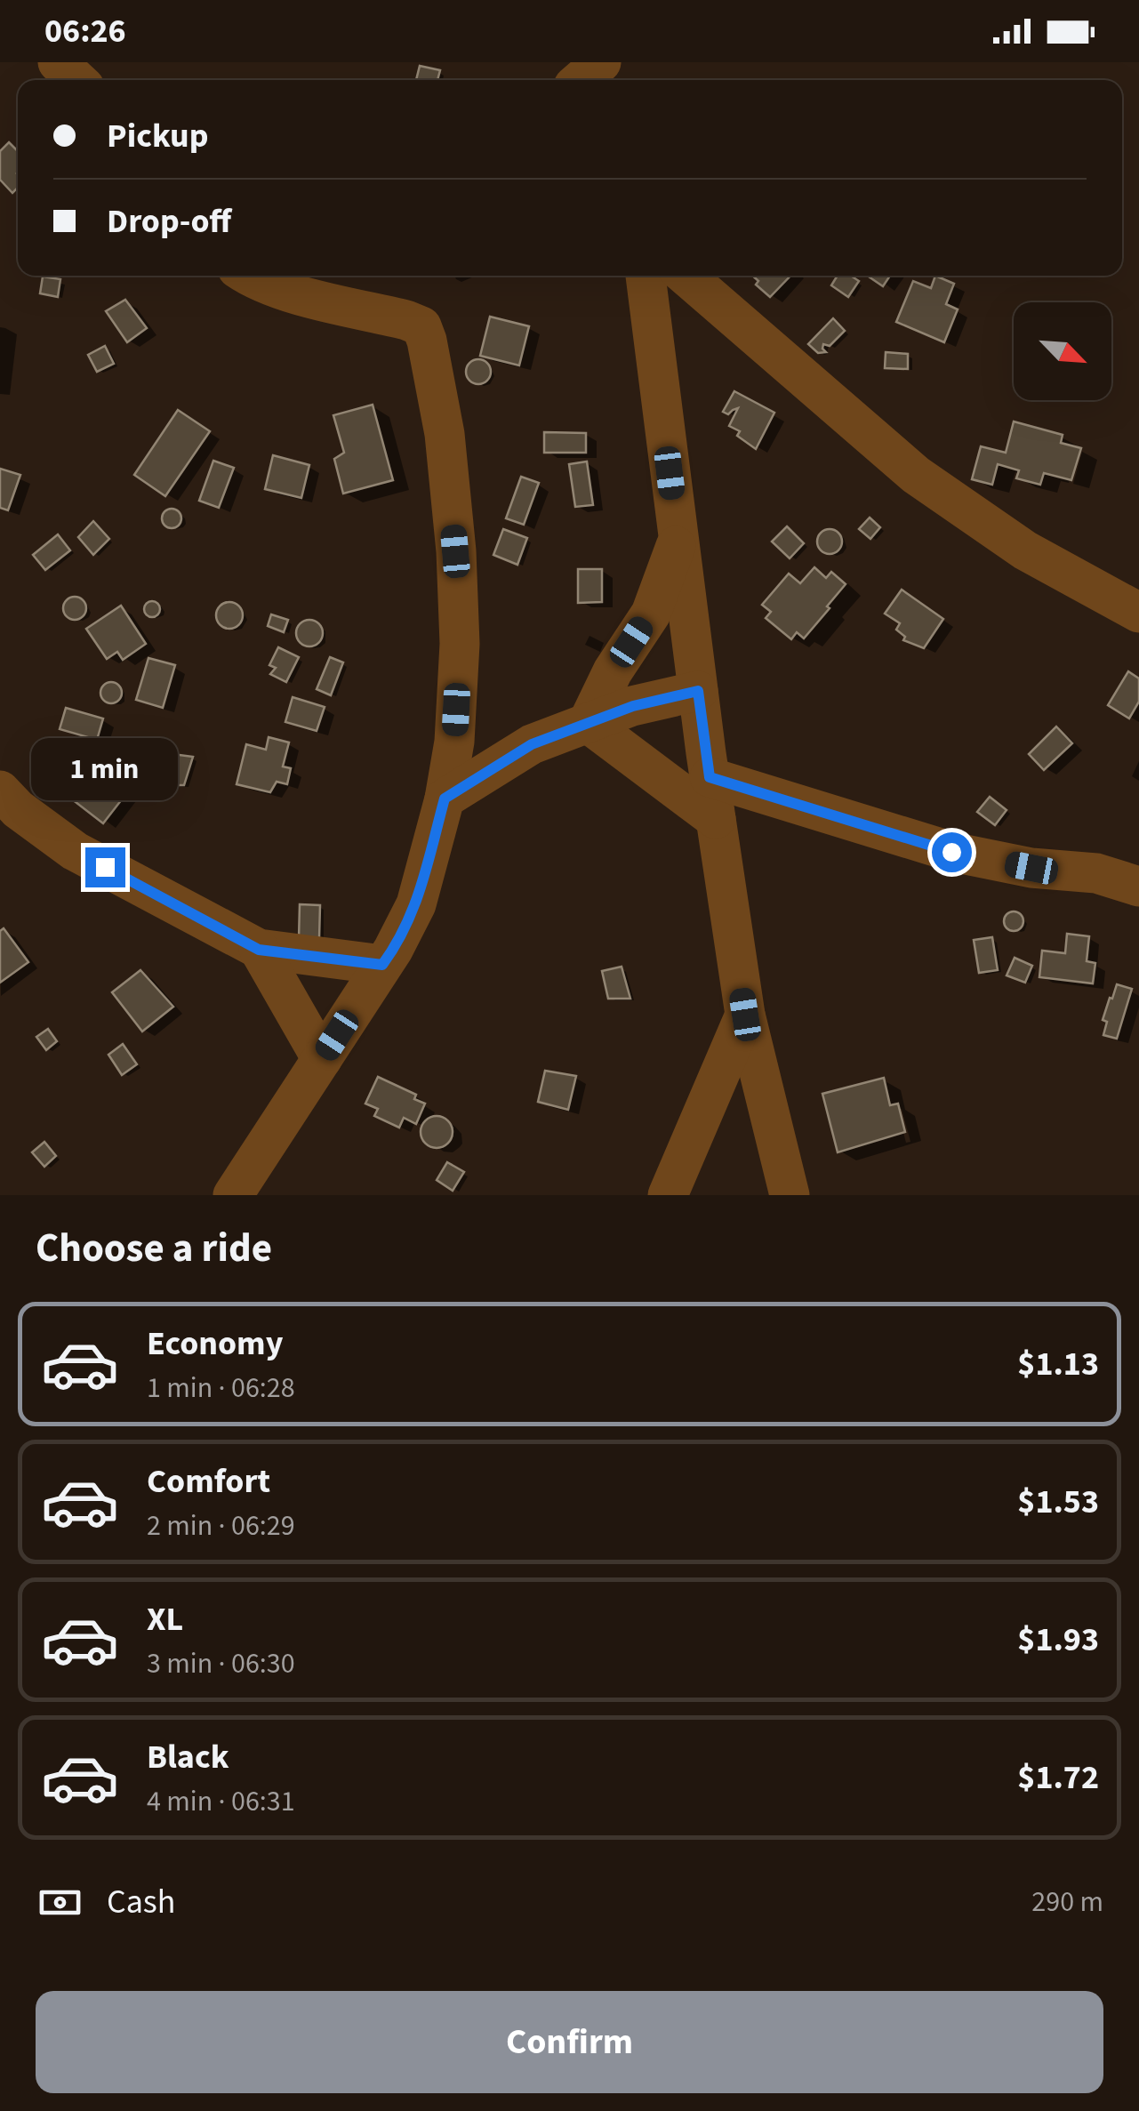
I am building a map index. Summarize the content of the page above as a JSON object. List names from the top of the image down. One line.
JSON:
{"north":"bottom right","page":{"status":"06:26","banner":["Pickup","Drop-off"],"bubble":"1 min","heading":"Choose a ride","list":[{"name":"Economy","note":"1 min · 06:28","value":"$1.13"},{"name":"Comfort","note":"2 min · 06:29","value":"$1.53"},{"name":"XL","note":"3 min · 06:30","value":"$1.93"},{"name":"Black","note":"4 min · 06:31","value":"$1.72"}],"pay":["Cash","290 m"],"buttons":"Confirm"}}
